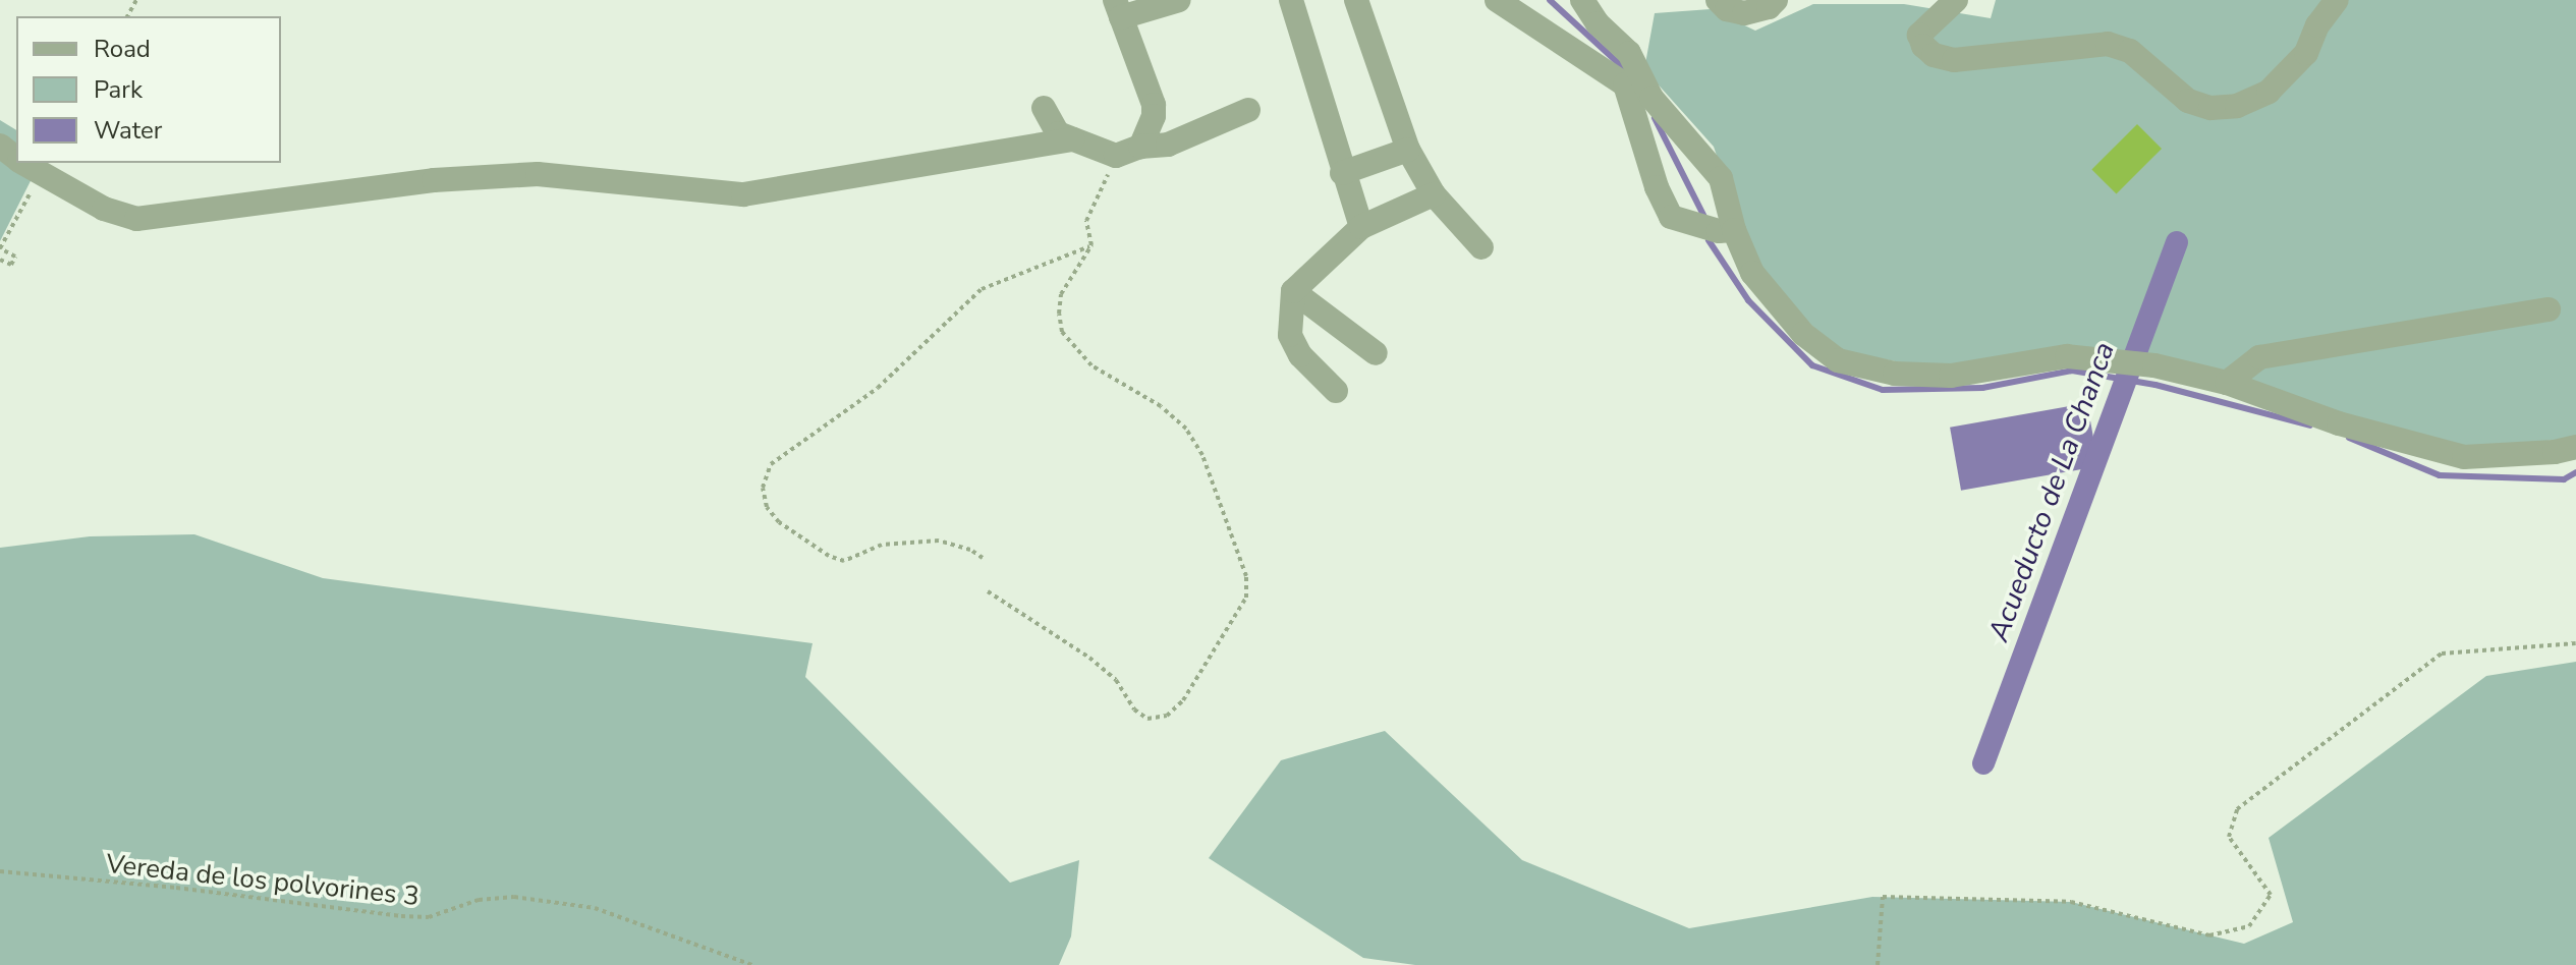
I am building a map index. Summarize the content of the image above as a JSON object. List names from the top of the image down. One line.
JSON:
{"streets":{"path":["Vereda de los polvorines 3"]},"water":["Acueducto de La Chanca"],"legend":["Road","Park","Water"]}
